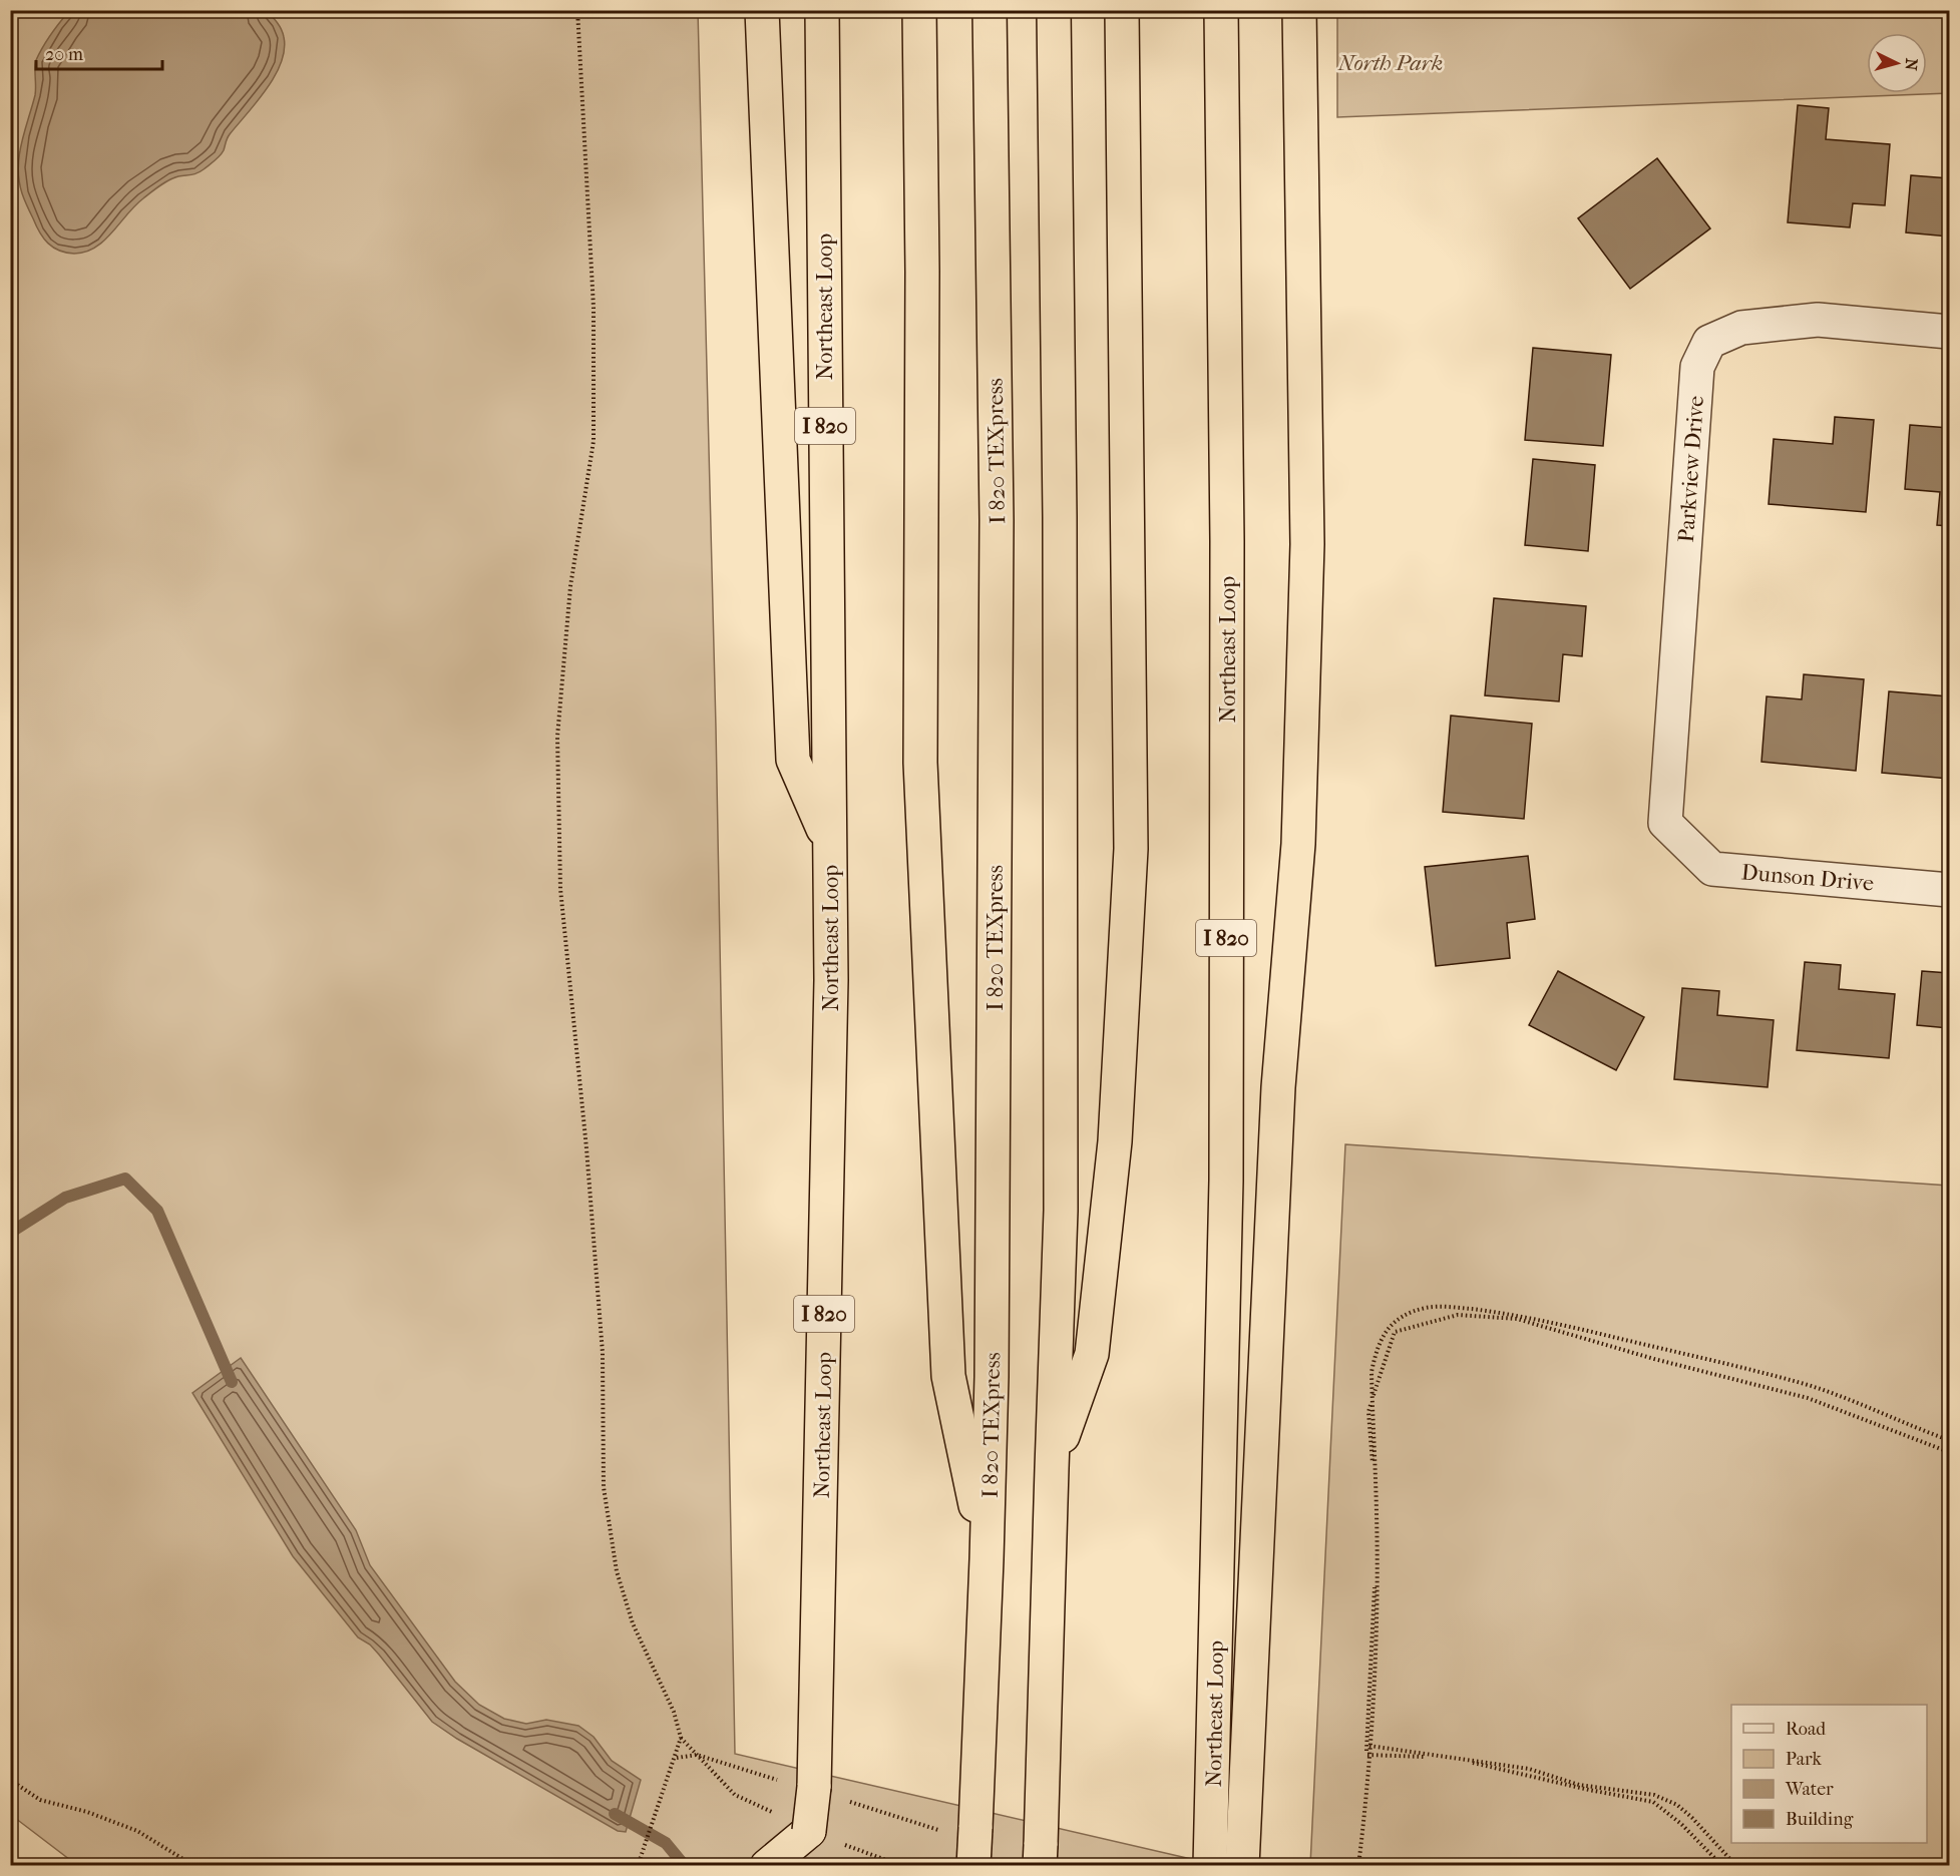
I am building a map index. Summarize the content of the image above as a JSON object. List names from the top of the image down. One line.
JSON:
{"streets":{"highway":["Northeast Loop","I 820","I 820 TEXpress"],"street":["Parkview Drive","Dunson Drive"]},"crossings":[["Parkview Drive","Dunson Drive"]],"parks":["North Park"],"legend":["Road","Park","Water","Building"],"scale_bar":"20 m","north":"right"}
